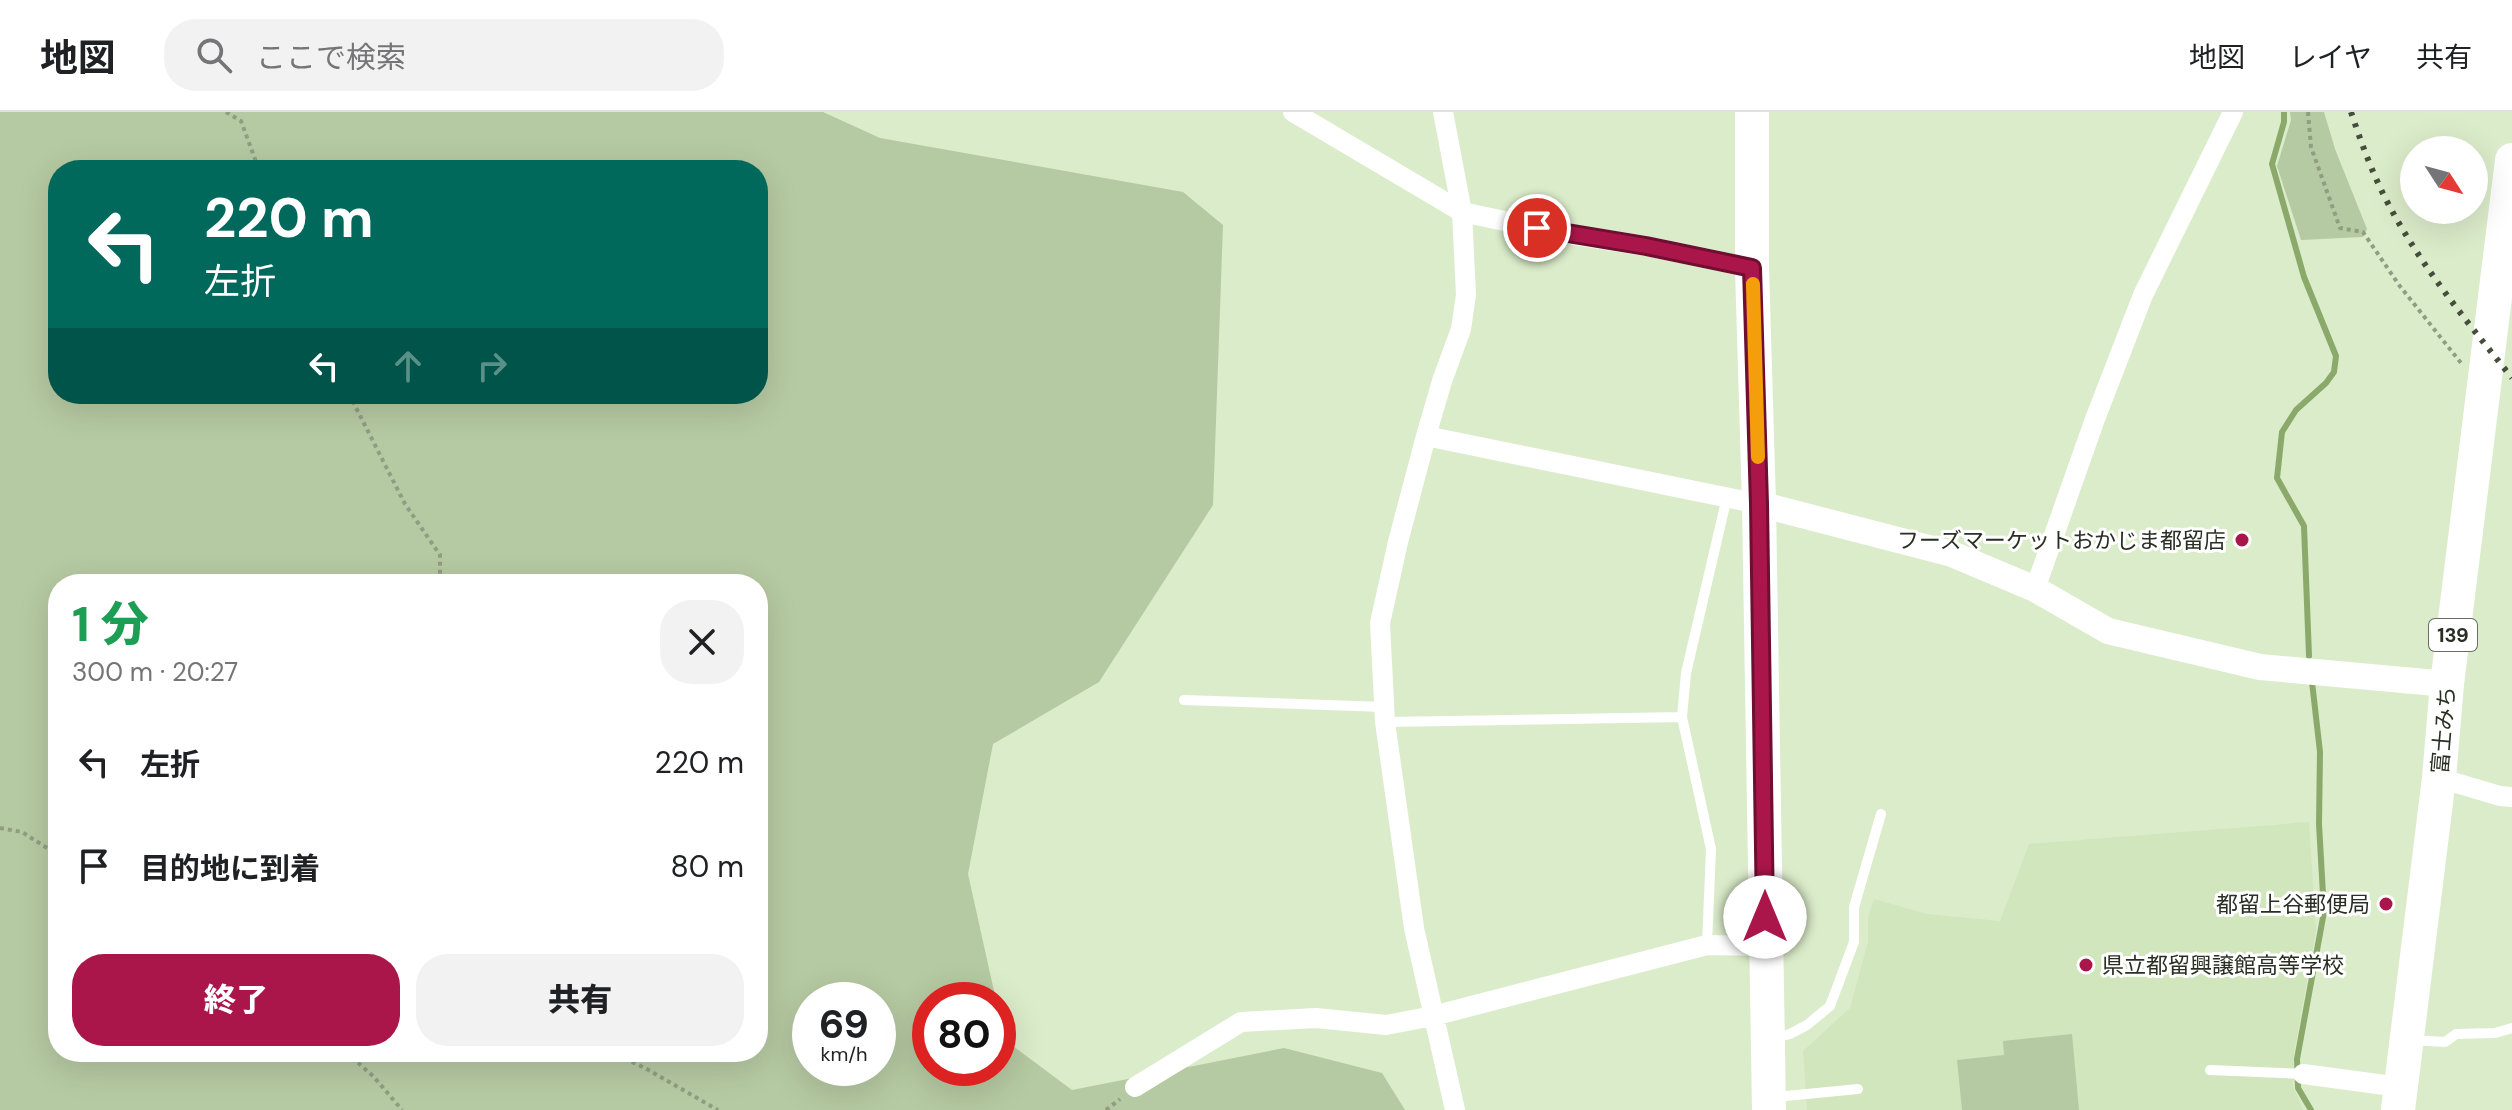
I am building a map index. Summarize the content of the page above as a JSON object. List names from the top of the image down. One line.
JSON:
{"streets":{"highway":["139","富士みち"]},"places":["フーズマーケットおかじま都留店","都留上谷郵便局","県立都留興譲館高等学校"],"north":"bottom right","page":{"header":"地図","search":"ここで検索","nav":["地図","レイヤ","共有"],"turn":["220 m","左折"],"heading":["1 分","300 m · 20:27"],"list":[{"name":"左折","value":"220 m"},{"name":"目的地に到着","value":"80 m"}],"buttons":["終了","共有"],"speed":"69 km/h","limit":"80"}}
